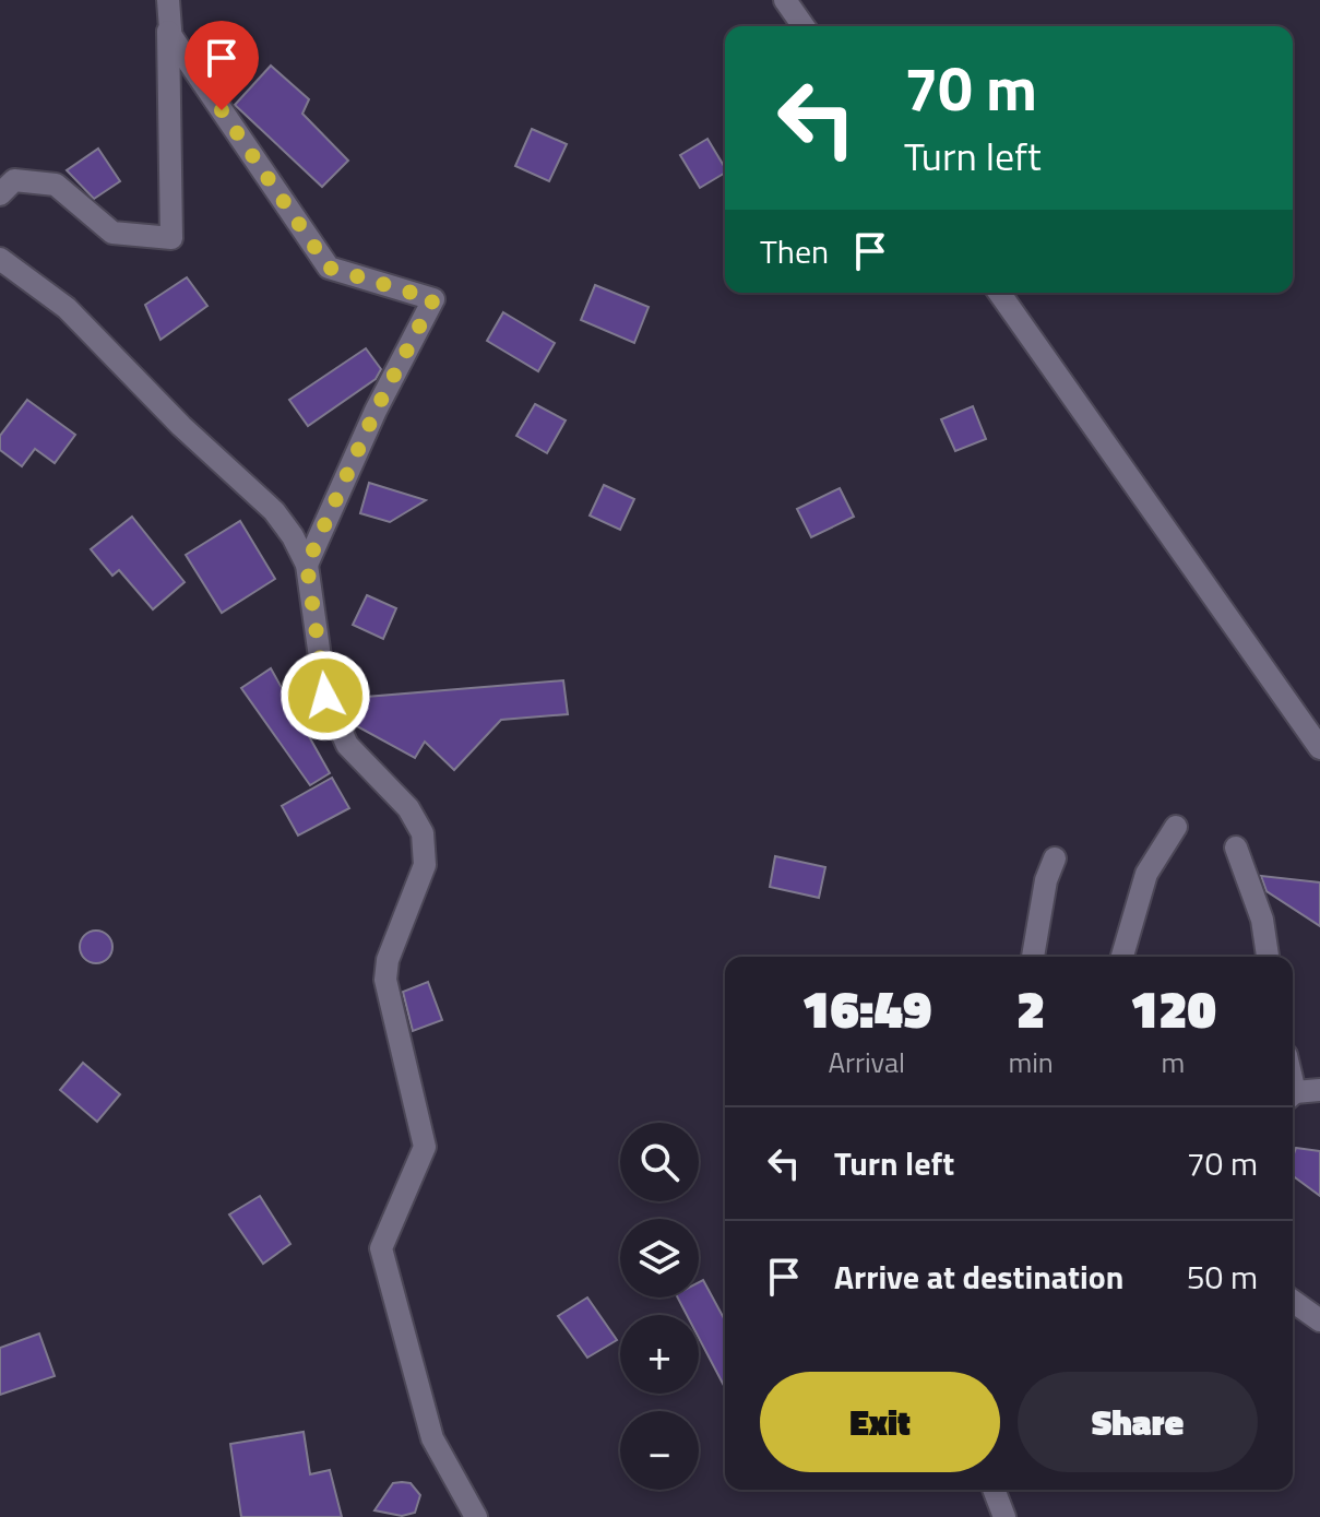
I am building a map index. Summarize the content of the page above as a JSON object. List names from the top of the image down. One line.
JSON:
{"page":{"turn":["70 m","Turn left"],"then":"Then","eta":["16:49","Arrival","2","min","120","m"],"list":[{"name":"Turn left","value":"70 m"},{"name":"Arrive at destination","value":"50 m"}],"map_buttons":["+","−"],"buttons":["Exit","Share"]}}
